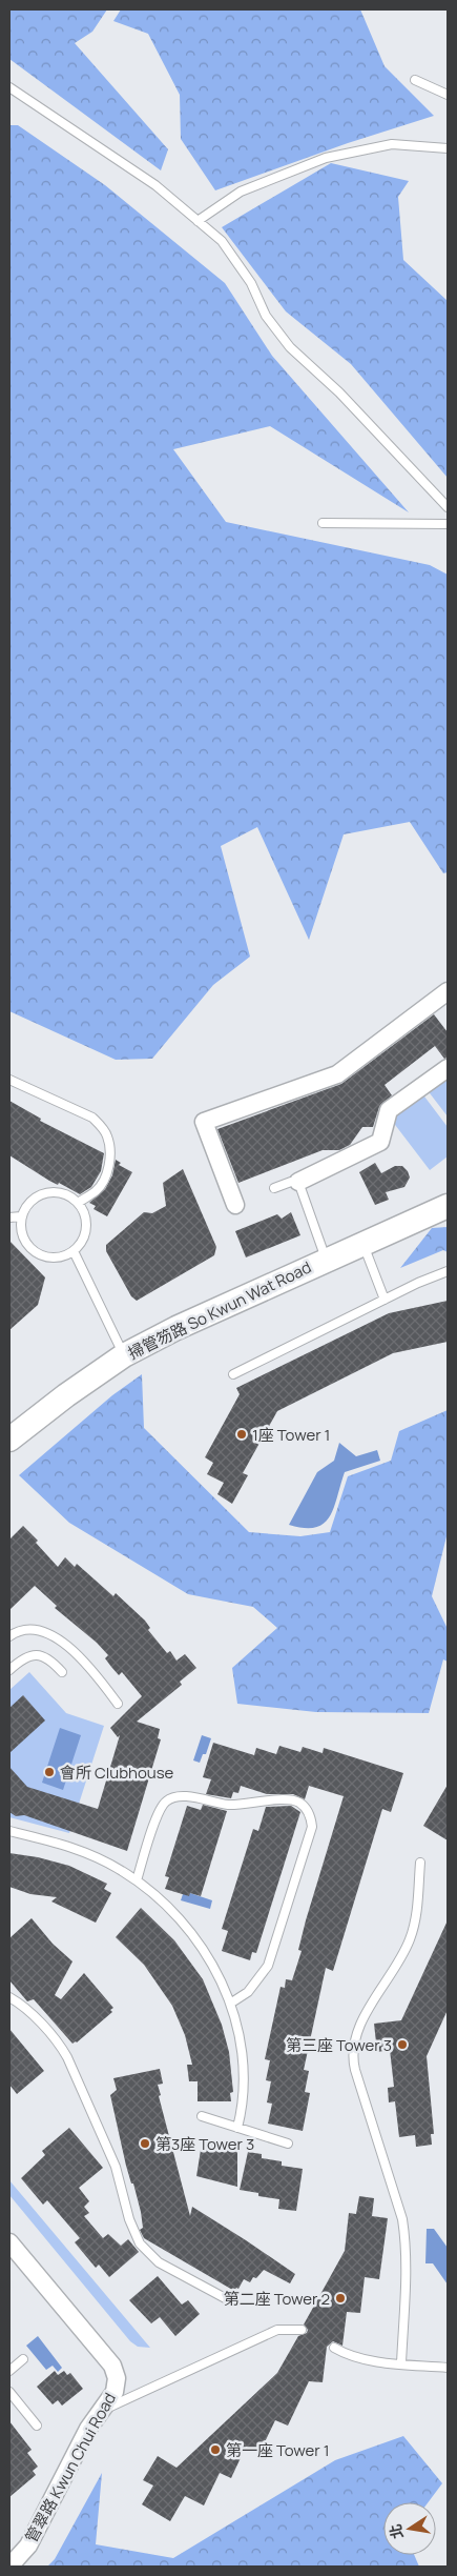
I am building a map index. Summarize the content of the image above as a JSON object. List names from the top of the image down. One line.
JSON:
{"streets":{"street":["掃管笏路 So Kwun Wat Road","管翠路 Kwun Chui Road"]},"places":["1座 Tower 1","會所 Clubhouse","第三座 Tower 3","第3座 Tower 3","第二座 Tower 2","第一座 Tower 1"],"north":"left"}
